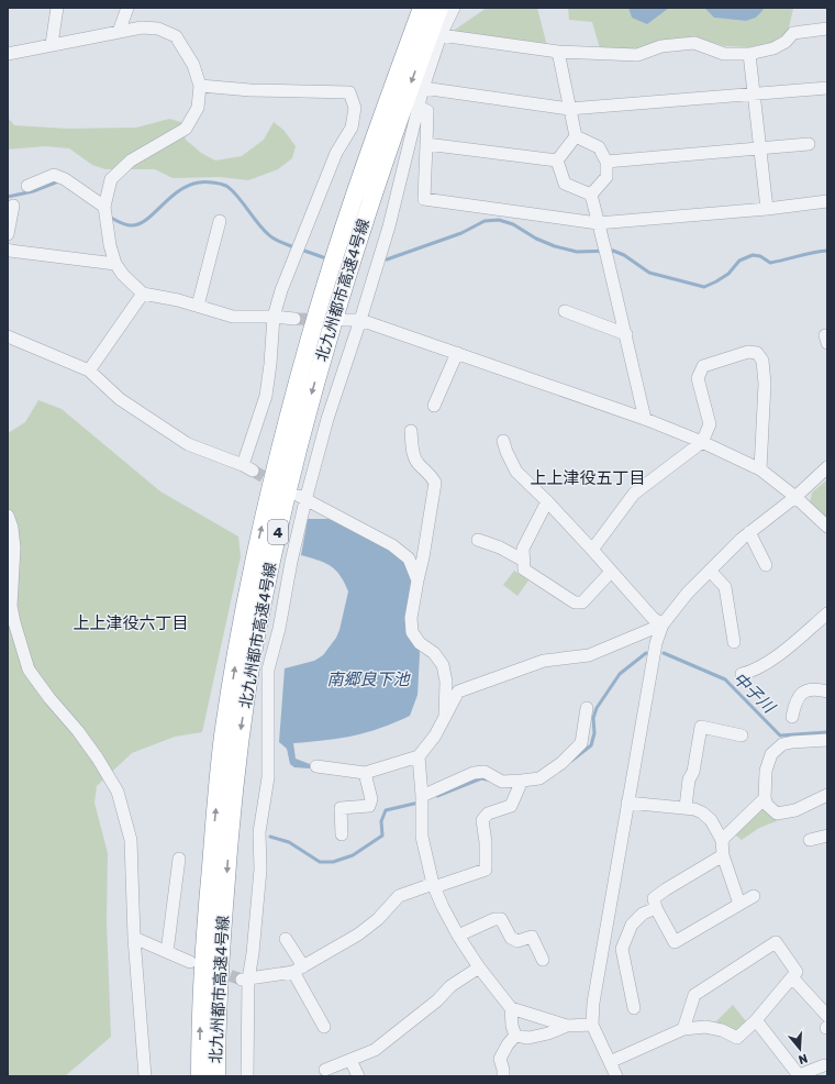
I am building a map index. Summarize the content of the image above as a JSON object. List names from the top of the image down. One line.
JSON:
{"streets":{"highway":["北九州都市高速4号線","4"]},"districts":["上上津役五丁目","上上津役六丁目"],"water":["南郷良下池","中子川"],"north":"bottom"}
